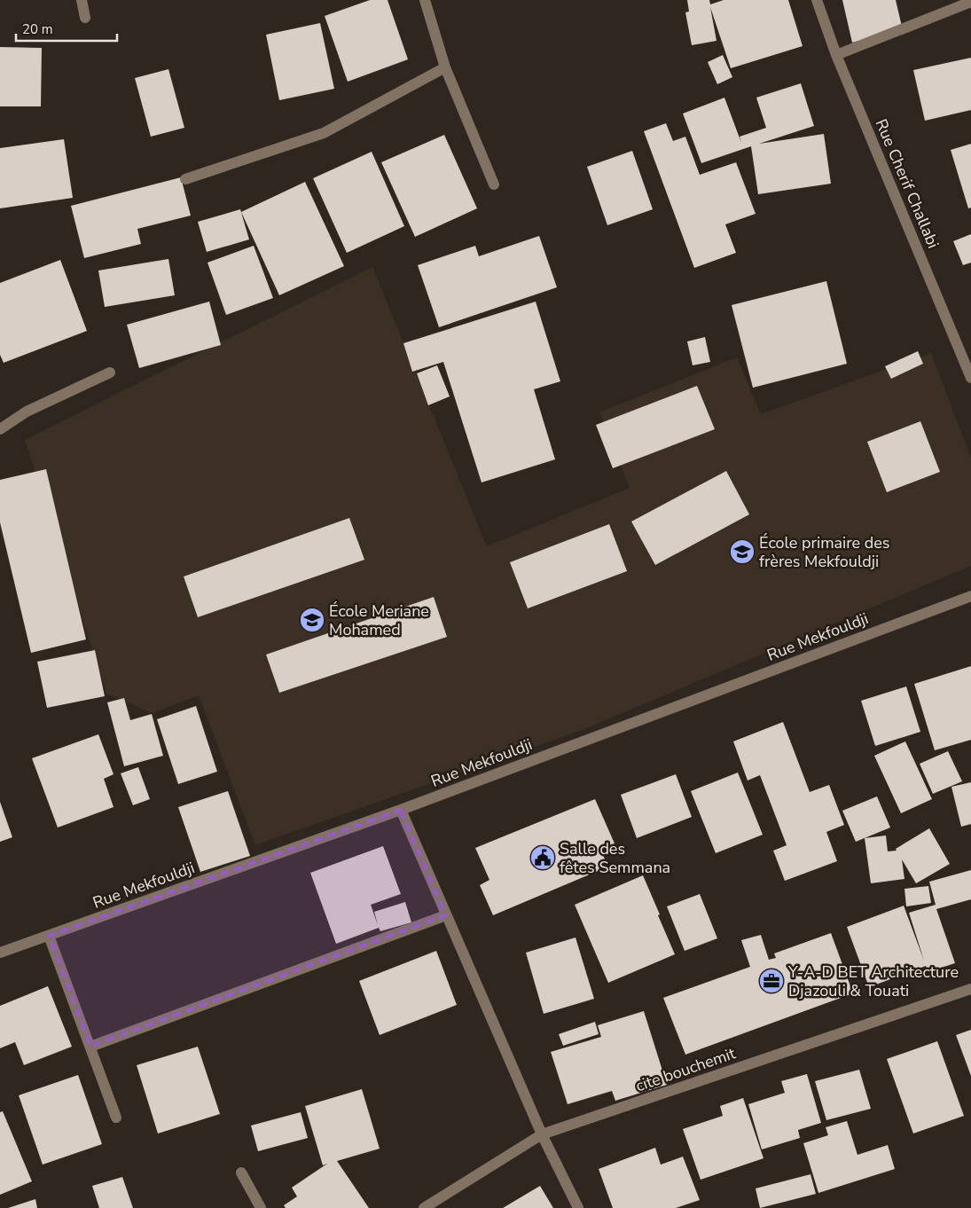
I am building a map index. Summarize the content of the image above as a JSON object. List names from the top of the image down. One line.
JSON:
{"streets":{"street":["Rue Cherif Challabi","Rue Mekfouldji","cite bouchemit"]},"places":{"school or university":["École primaire des frères Mekfouldji","École Meriane Mohamed"],"public building":["Salle des fêtes Semmana"],"office":["Y-A-D BET Architecture Djazouli & Touati"]},"scale_bar":"20 m"}
